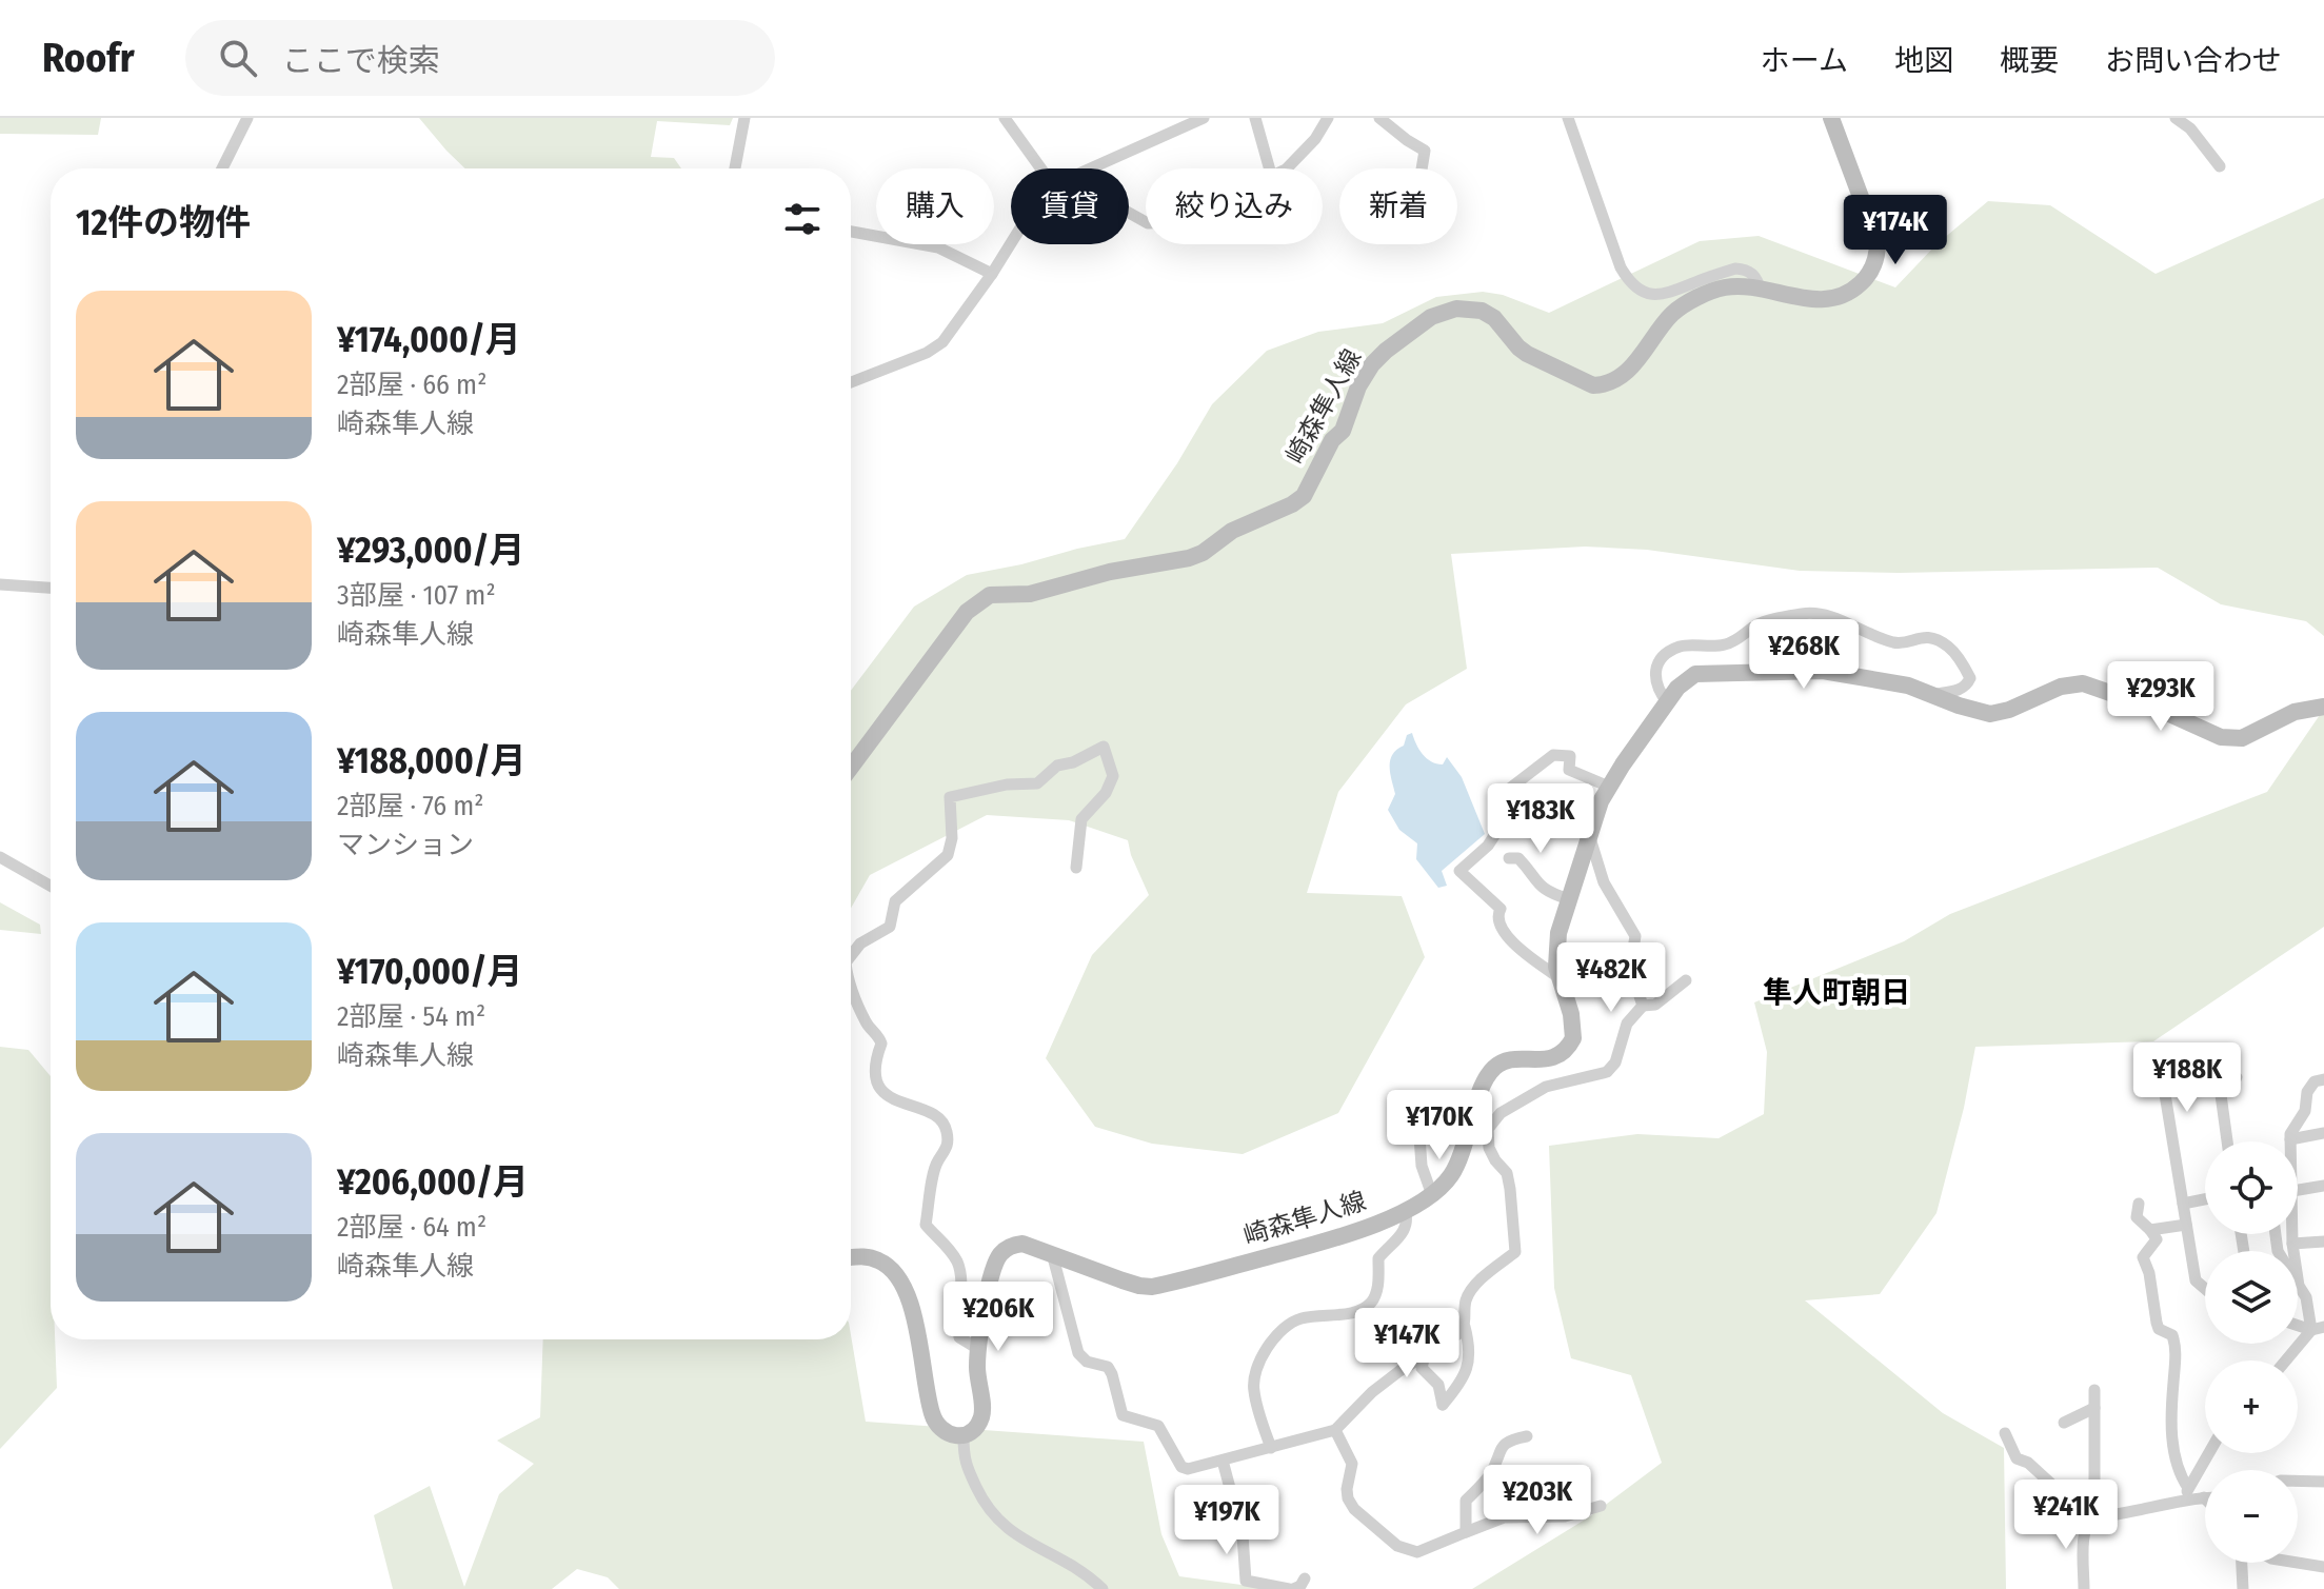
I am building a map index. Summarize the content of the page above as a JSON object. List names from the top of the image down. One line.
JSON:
{"streets":{"main road":["崎森隼人線"]},"districts":["隼人町朝日"],"page":{"header":"Roofr","search":"ここで検索","nav":["ホーム","地図","概要","お問い合わせ"],"chip":["購入","賃貸","絞り込み","新着"],"heading":"12件の物件","price":["¥174K","¥268K","¥293K","¥183K","¥482K","¥188K","¥170K","¥206K","¥147K","¥203K","¥241K","¥197K"],"list":[{"name":"¥174,000/月","note":"2部屋 · 66 m² · 崎森隼人線"},{"name":"¥293,000/月","note":"3部屋 · 107 m² · 崎森隼人線"},{"name":"¥188,000/月","note":"2部屋 · 76 m² · マンション"},{"name":"¥170,000/月","note":"2部屋 · 54 m² · 崎森隼人線"},{"name":"¥206,000/月","note":"2部屋 · 64 m² · 崎森隼人線"}],"map_buttons":["+","−"]}}
